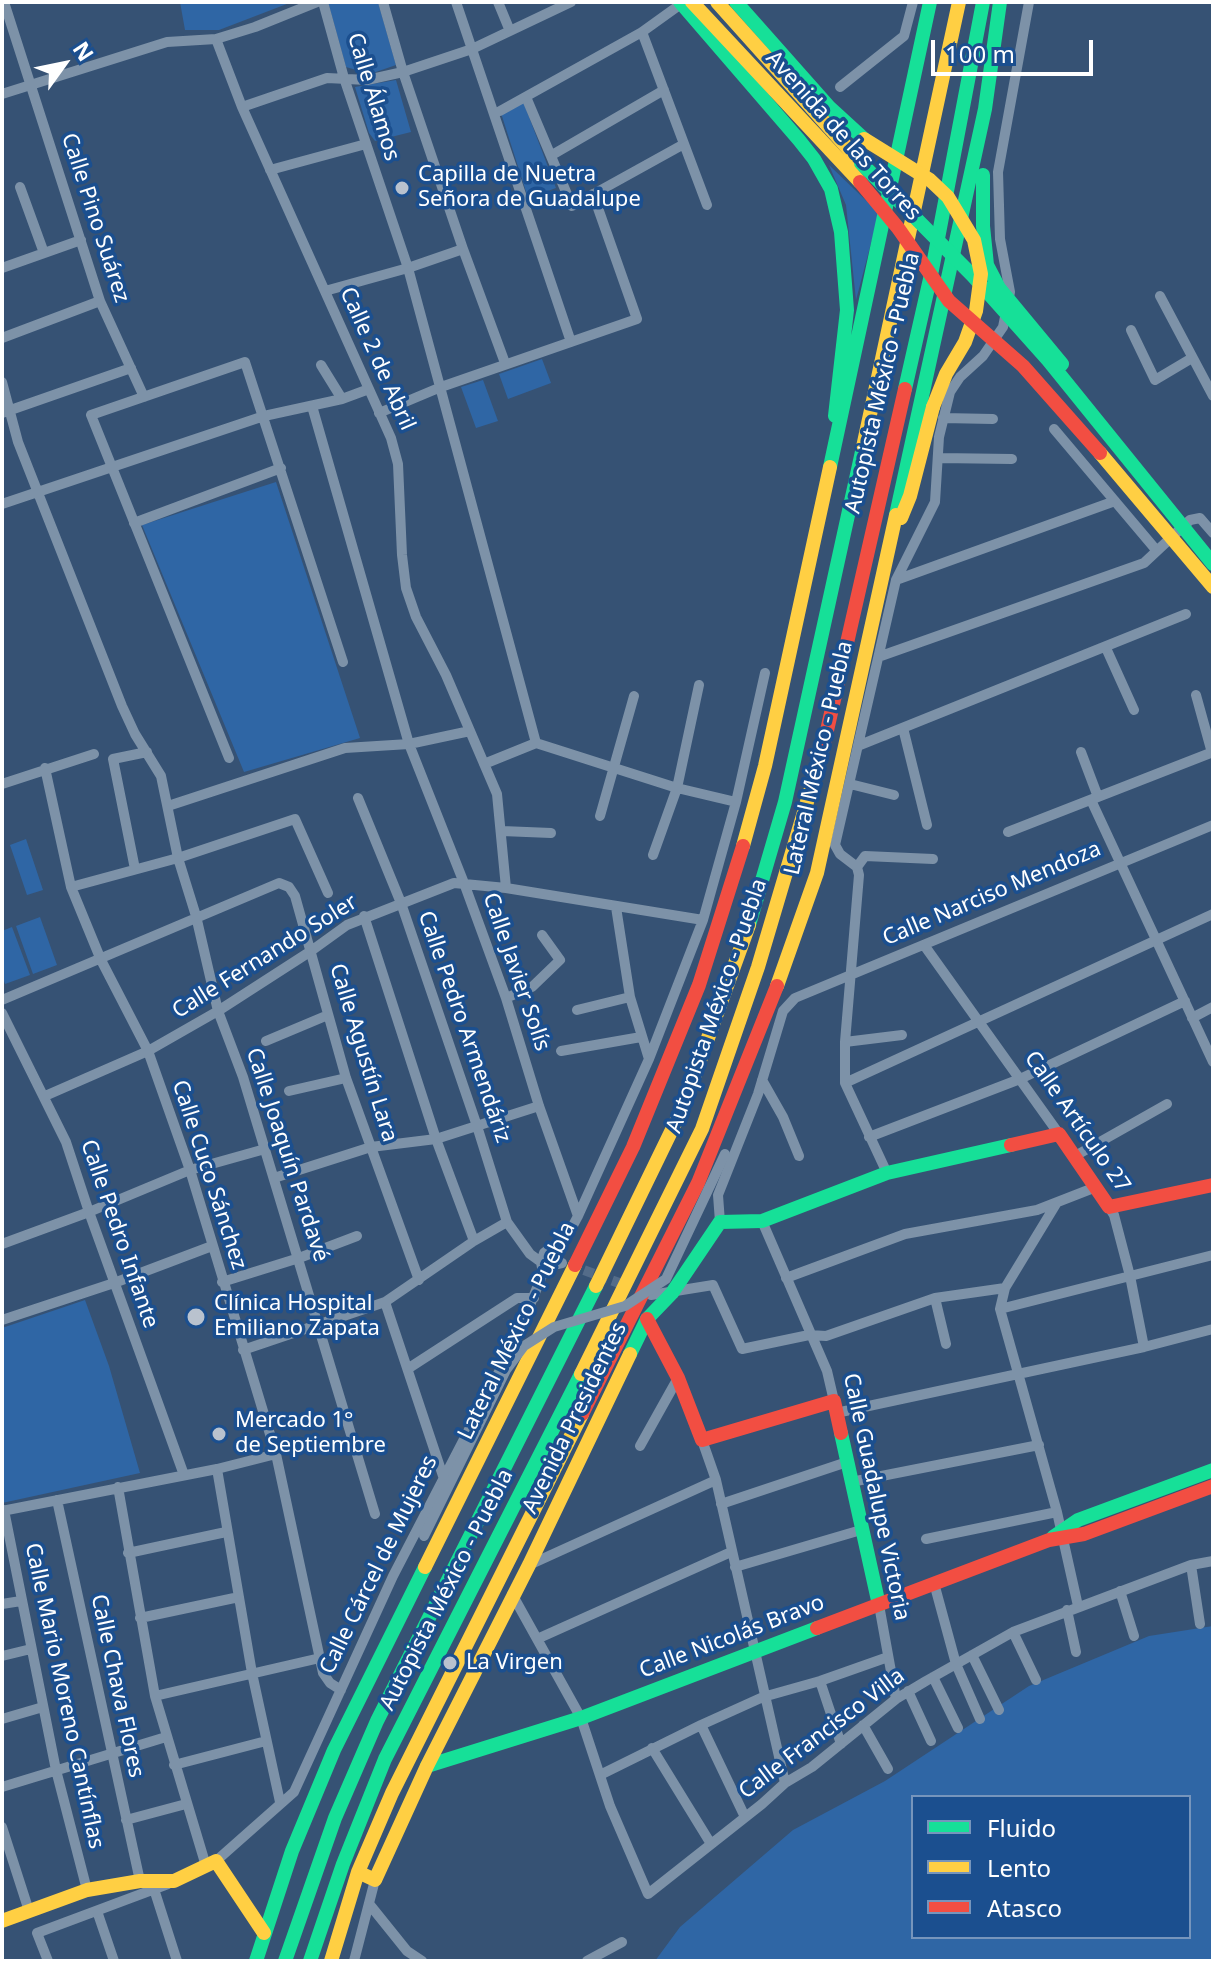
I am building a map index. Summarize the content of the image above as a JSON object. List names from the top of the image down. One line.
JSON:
{"streets":{"main road":["Avenida de las Torres","Autopista México - Puebla","Lateral México - Puebla","Calle Artículo 27","Avenida Presidentes","Calle Guadalupe Victoria","Calle Nicolás Bravo"],"street":["Calle Álamos","Calle Pino Suárez","Calle 2 de Abril","Calle Narciso Mendoza","Calle Fernando Soler","Calle Javier Solís","Calle Pedro Armendáriz","Calle Agustín Lara","Calle Joaquín Pardavé","Calle Cuco Sánchez","Calle Pedro Infante","Calle Cárcel de Mujeres","Calle Chava Flores","Calle Mario Moreno Cantínflas","Calle Francisco Villa"]},"crossings":[["Calle 2 de Abril","Calle Fernando Soler"],["Calle Narciso Mendoza","Calle Artículo 27"],["Calle Fernando Soler","Calle Javier Solís"],["Calle Fernando Soler","Calle Pedro Armendáriz"],["Calle Fernando Soler","Calle Agustín Lara"],["Calle Fernando Soler","Calle Joaquín Pardavé"],["Calle Fernando Soler","Calle Cuco Sánchez"],["Calle Fernando Soler","Calle Pedro Infante"],["Calle Pedro Armendáriz","Calle Cárcel de Mujeres"],["Calle Agustín Lara","Calle Joaquín Pardavé"],["Calle Cuco Sánchez","Calle Cárcel de Mujeres"],["Avenida Presidentes","Calle Nicolás Bravo"],["Calle Guadalupe Victoria","Calle Nicolás Bravo"],["Calle Guadalupe Victoria","Calle Francisco Villa"]],"places":["Capilla de Nuetra Señora de Guadalupe","Clínica Hospital Emiliano Zapata","Mercado 1° de Septiembre","La Virgen"],"legend":["Fluido","Lento","Atasco"],"scale_bar":"100 m","north":"top right"}
